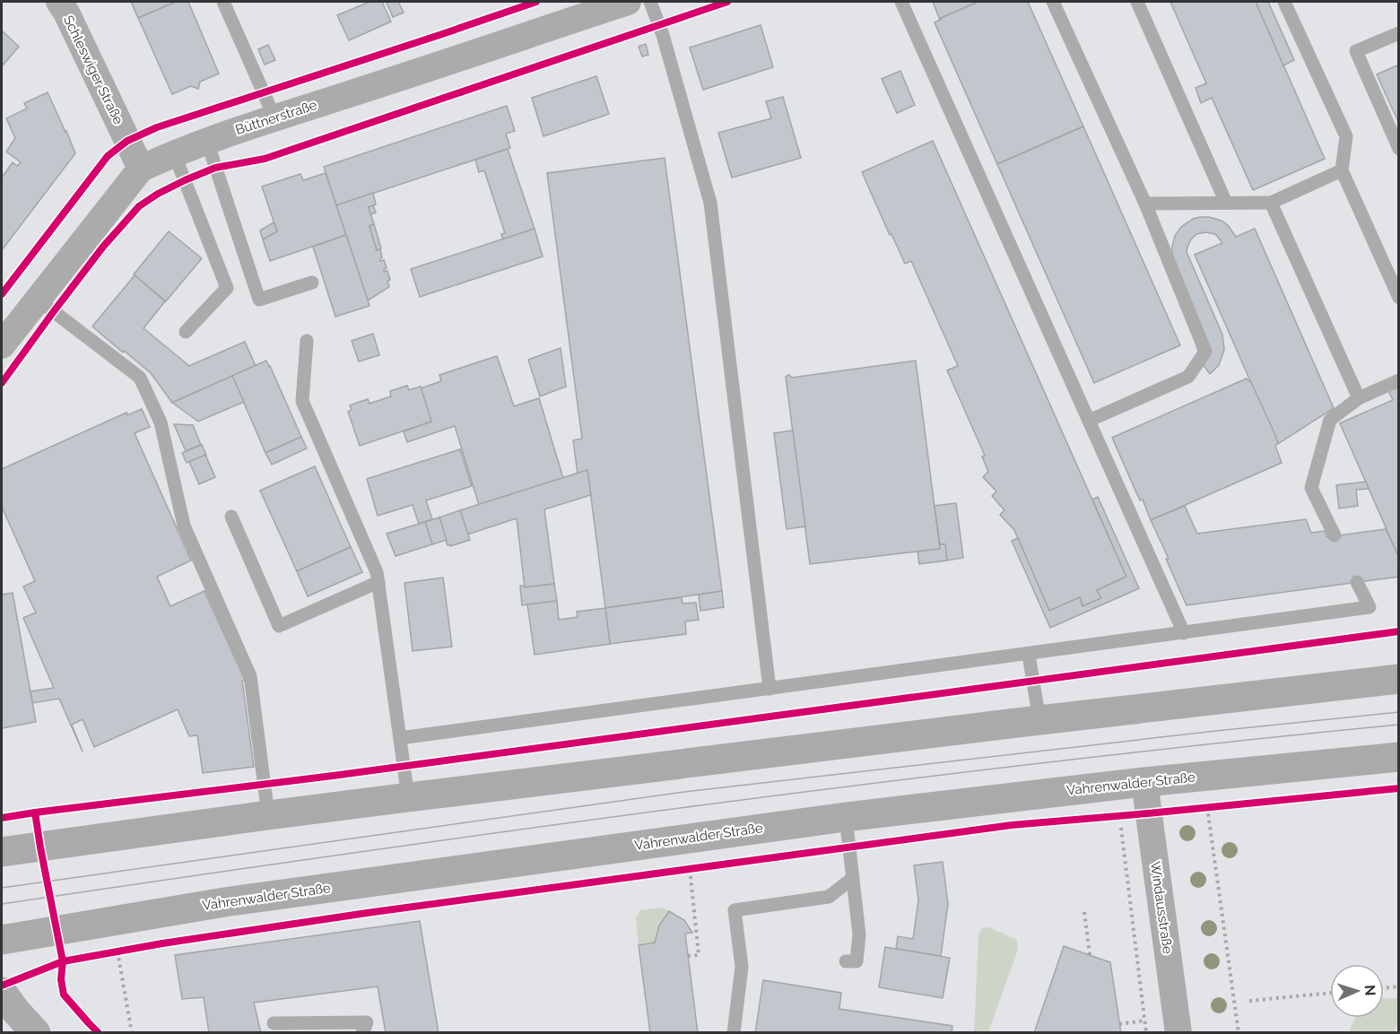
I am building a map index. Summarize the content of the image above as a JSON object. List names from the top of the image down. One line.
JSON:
{"streets":{"main road":["Vahrenwalder Straße"],"street":["Schleswiger Straße","Büttnerstraße","Windausstraße"]},"crossings":[["Schleswiger Straße","Büttnerstraße"],["Vahrenwalder Straße","Windausstraße"]],"north":"right"}
